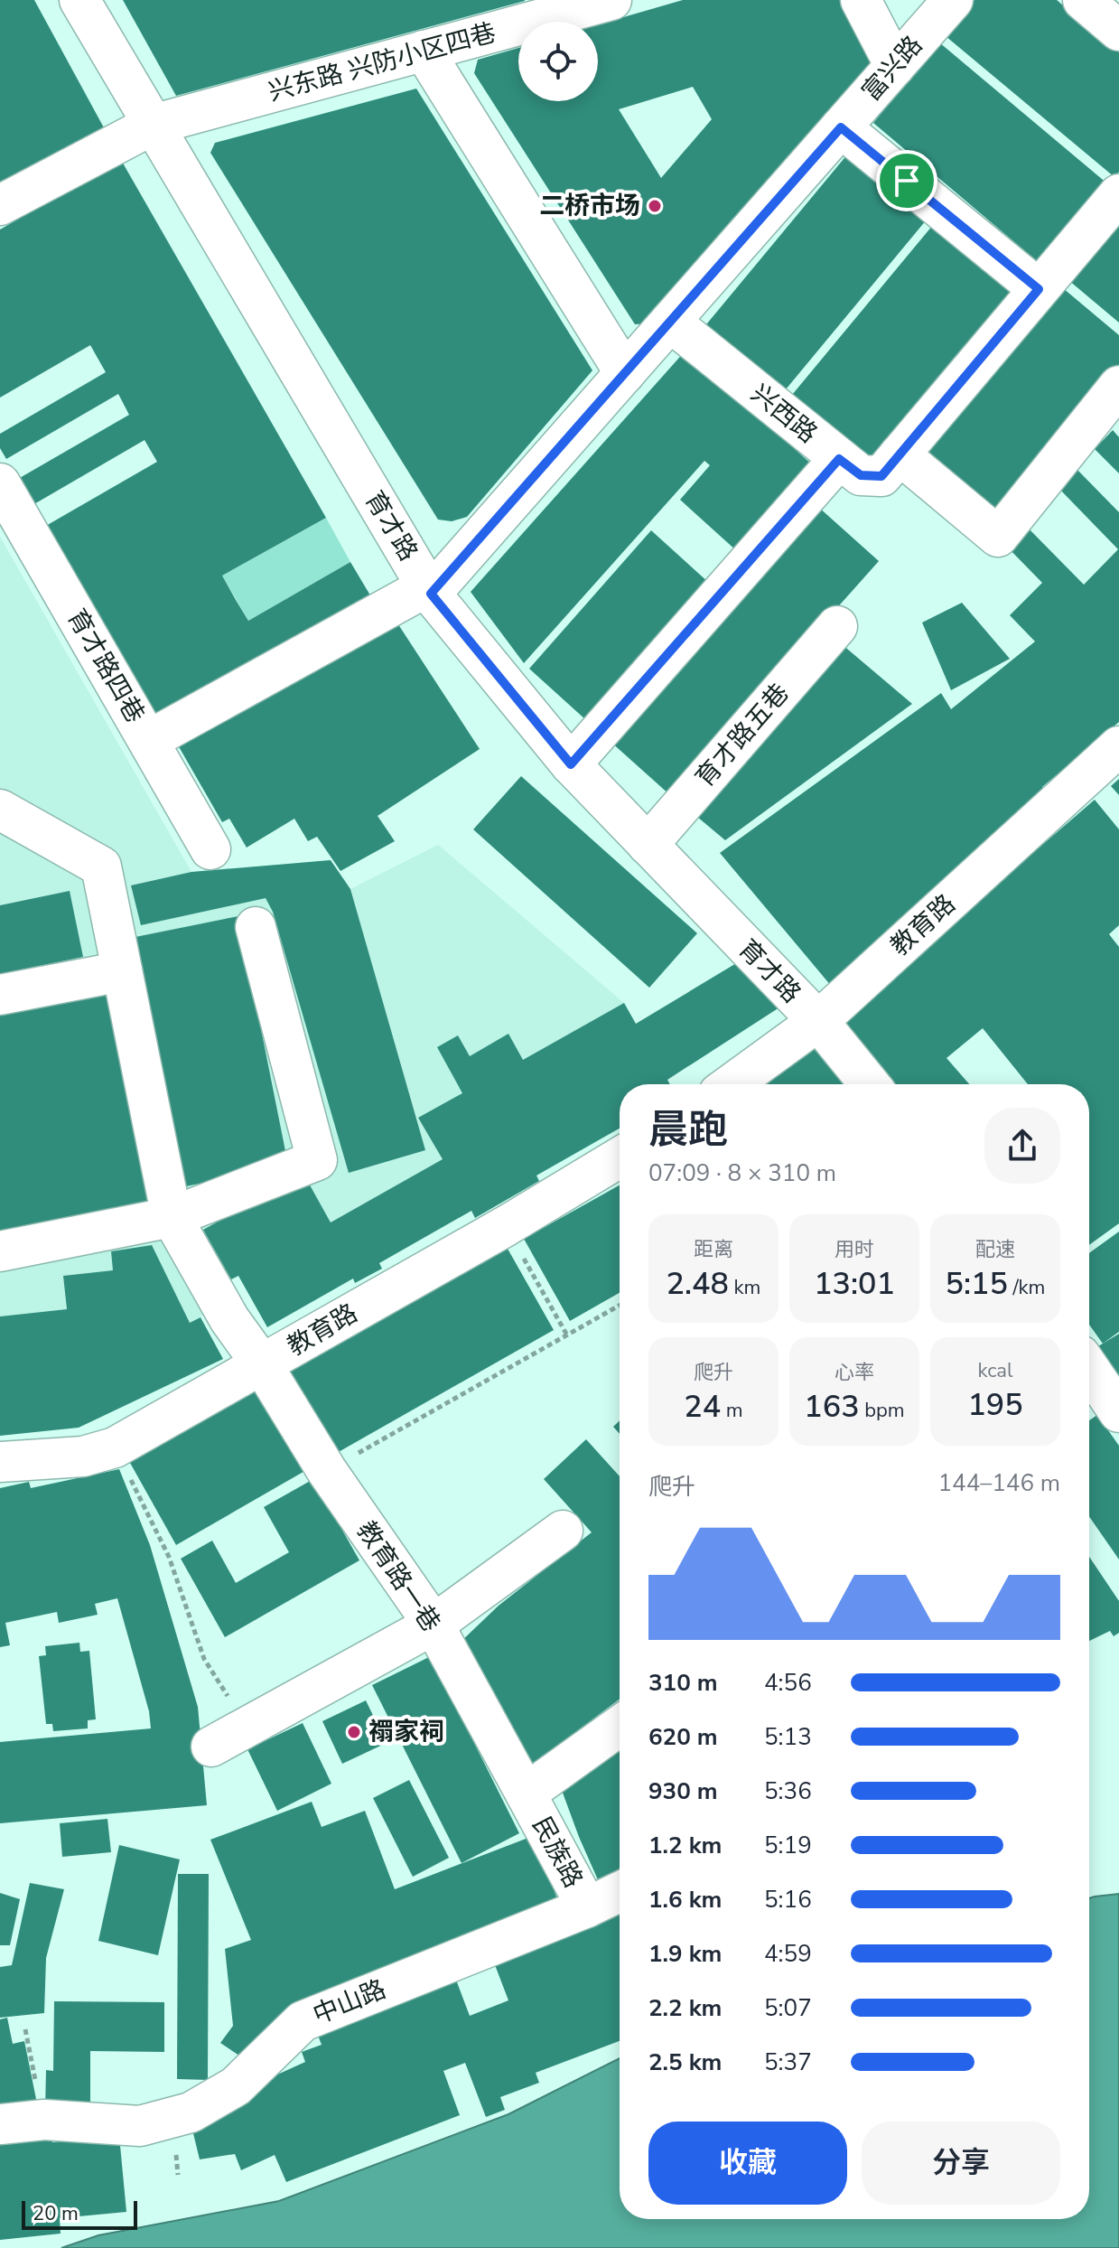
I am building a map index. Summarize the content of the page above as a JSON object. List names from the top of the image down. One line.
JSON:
{"streets":{"street":["兴东路 兴防小区四巷","富兴路","兴西路","育才路","育才路四巷","育才路五巷","教育路","教育路一巷","民族路","中山路"]},"crossings":[["兴东路 兴防小区四巷","育才路"],["富兴路","兴西路"],["富兴路","育才路"],["富兴路","育才路四巷"],["育才路","育才路五巷"],["育才路","教育路"],["教育路","教育路一巷"],["教育路一巷","民族路"],["民族路","中山路"]],"places":["二桥市场","禤家祠"],"scale_bar":"20 m","page":{"heading":["晨跑","07:09 · 8 × 310 m"],"stats":[["距离","2.48 km"],["用时","13:01"],["配速","5:15 /km"],["爬升","24 m"],["心率","163 bpm"],["kcal","195"]],"chart":["爬升","144–146 m"],"list":[{"name":"310 m","note":"4:56"},{"name":"620 m","note":"5:13"},{"name":"930 m","note":"5:36"},{"name":"1.2 km","note":"5:19"},{"name":"1.6 km","note":"5:16"},{"name":"1.9 km","note":"4:59"},{"name":"2.2 km","note":"5:07"},{"name":"2.5 km","note":"5:37"}],"buttons":["收藏","分享"],"scale":"20 m"}}
